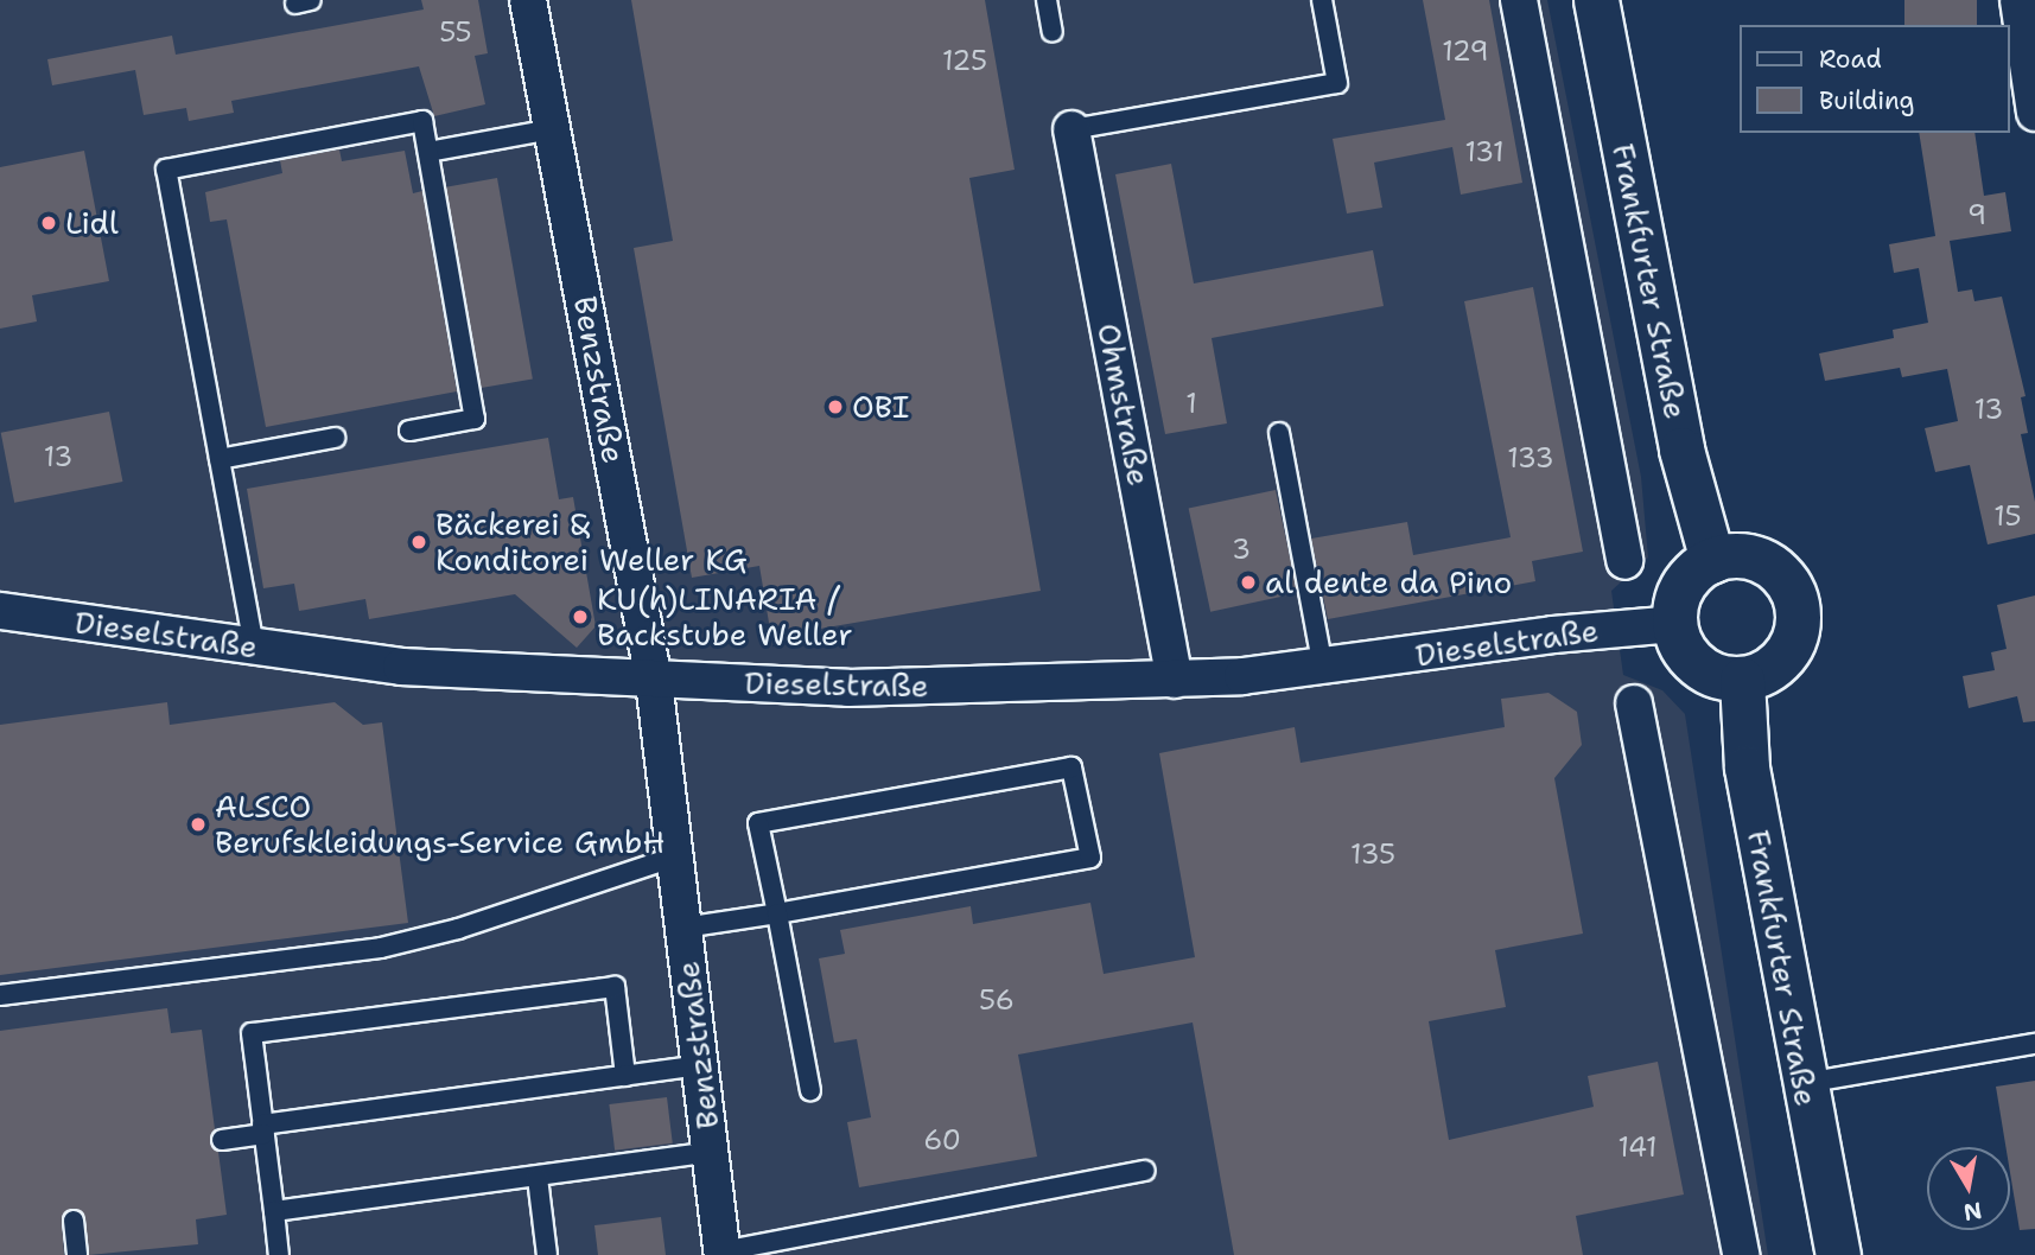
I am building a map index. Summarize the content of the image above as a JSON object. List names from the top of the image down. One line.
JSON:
{"streets":{"street":["Frankfurter Straße","Benzstraße","Ohmstraße","Dieselstraße"]},"crossings":[["Frankfurter Straße","Dieselstraße"],["Benzstraße","Dieselstraße"],["Ohmstraße","Dieselstraße"]],"places":["Lidl","OBI","Bäckerei & Konditorei Weller KG","al dente da Pino","KU(h)LINARIA / Backstube Weller","ALSCO Berufskleidungs-Service GmbH"],"house_numbers":["55","129","125","131","9","1","13","13","133","15","3","135","56","60","141"],"legend":["Road","Building"],"north":"bottom"}
